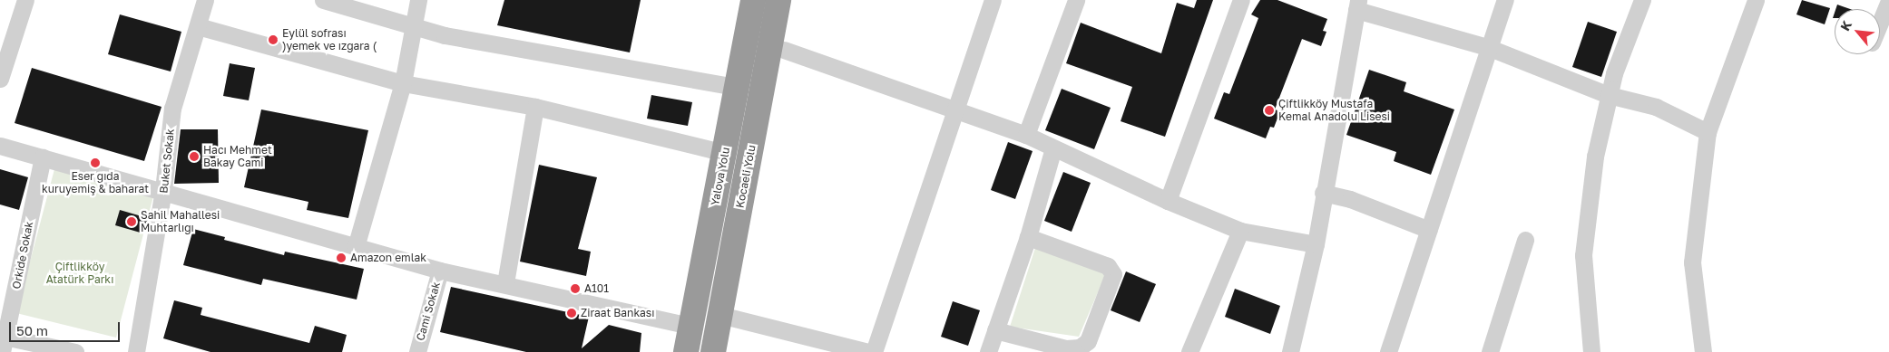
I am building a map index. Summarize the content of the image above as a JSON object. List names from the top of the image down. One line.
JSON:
{"streets":{"highway":["Yalova Yolu","Kocaeli̇ Yolu"],"street":["Buket Sokak","Orkide Sokak","Cami Sokak"]},"parks":["Çiftlikköy Atatürk Parkı"],"places":["Eylül sofrası )yemek ve ızgara (","Çiftlikköy Mustafa Kemal Anadolu Lisesi","Hacı Mehmet Bakay Cami","Eser gıda kuruyemiş & baharat","Sahil Mahallesi Muhtarlığı","Amazon emlak","A101","Ziraat Bankası"],"scale_bar":"50 m","north":"top left"}
